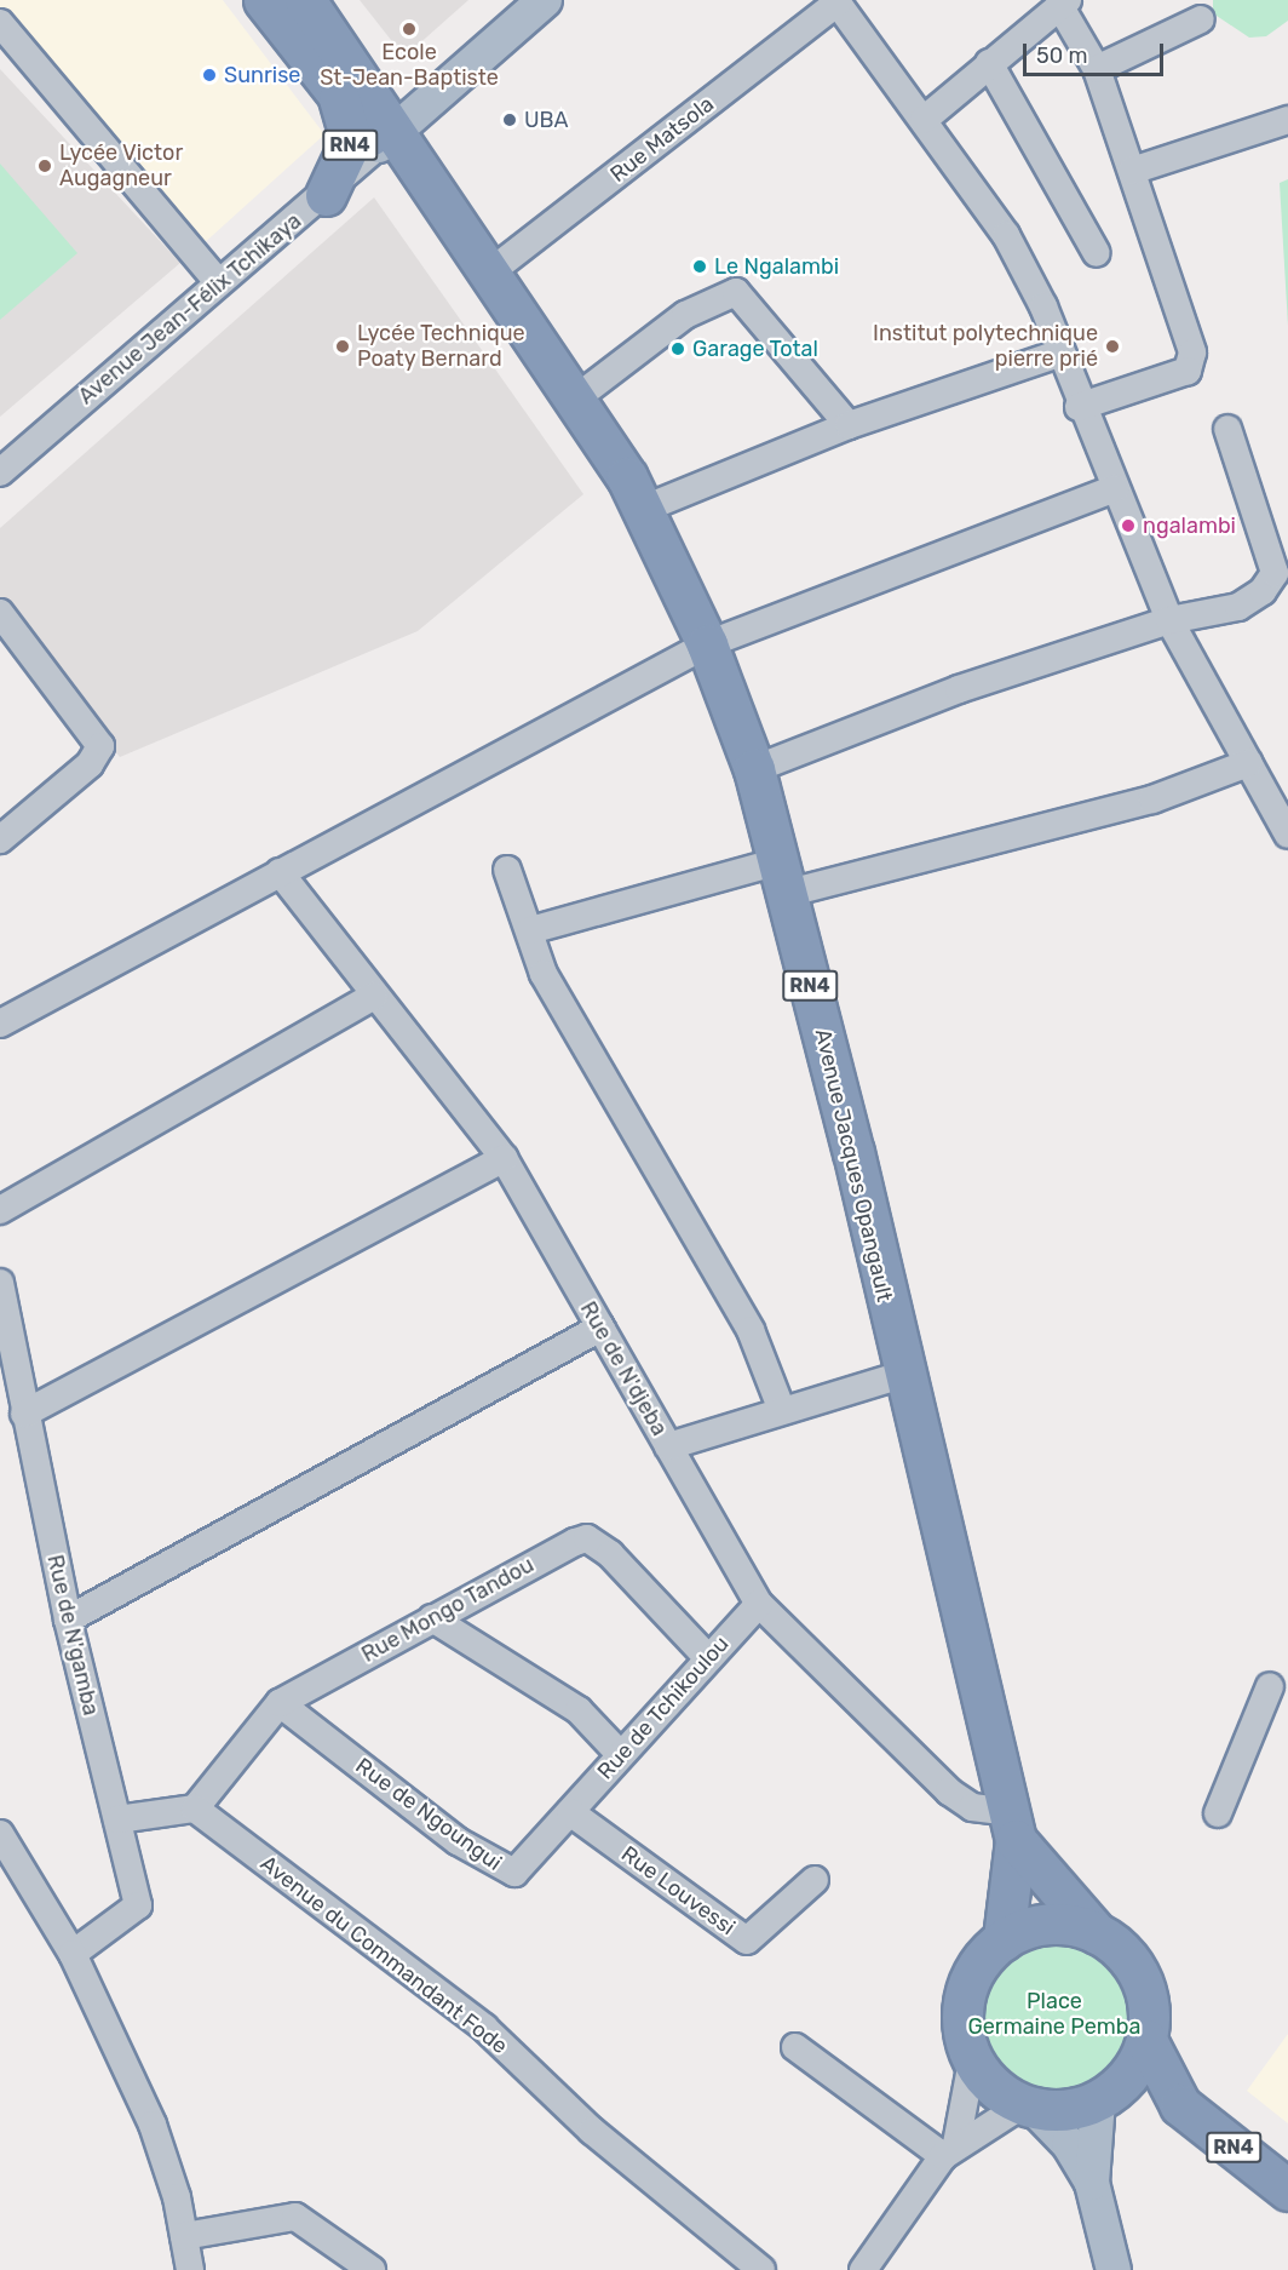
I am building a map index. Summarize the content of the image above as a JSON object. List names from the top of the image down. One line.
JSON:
{"streets":{"highway":["RN4","Avenue Jacques Opangault"],"street":["Rue Matsola","Avenue Jean-Félix Tchikaya","Rue de N'djeba","Rue Mongo Tandou","Rue de N'gamba","Rue de Tchikoulou","Rue de Ngoungui","Rue Louvessi","Avenue du Commandant Fode"]},"crossings":[["Rue Matsola","Avenue Jacques Opangault"],["RN4","Avenue Jean-Félix Tchikaya"],["RN4","Avenue Jacques Opangault"],["RN4","Rue de N'djeba"],["Avenue Jean-Félix Tchikaya","Avenue Jacques Opangault"],["Avenue Jacques Opangault","Rue de N'djeba"],["Rue de N'djeba","Rue de Tchikoulou"],["Rue Mongo Tandou","Rue de Tchikoulou"],["Rue Mongo Tandou","Rue de Ngoungui"],["Rue Mongo Tandou","Avenue du Commandant Fode"],["Rue de Tchikoulou","Rue de Ngoungui"],["Rue de Tchikoulou","Rue Louvessi"],["Rue de Ngoungui","Rue Louvessi"]],"parks":["Place Germaine Pemba"],"places":["Ecole St-Jean-Baptiste","Sunrise","UBA","Lycée Victor Augagneur","Le Ngalambi","Lycée Technique Poaty Bernard","Institut polytechnique pierre prié","Garage Total","ngalambi"],"scale_bar":"50 m"}
